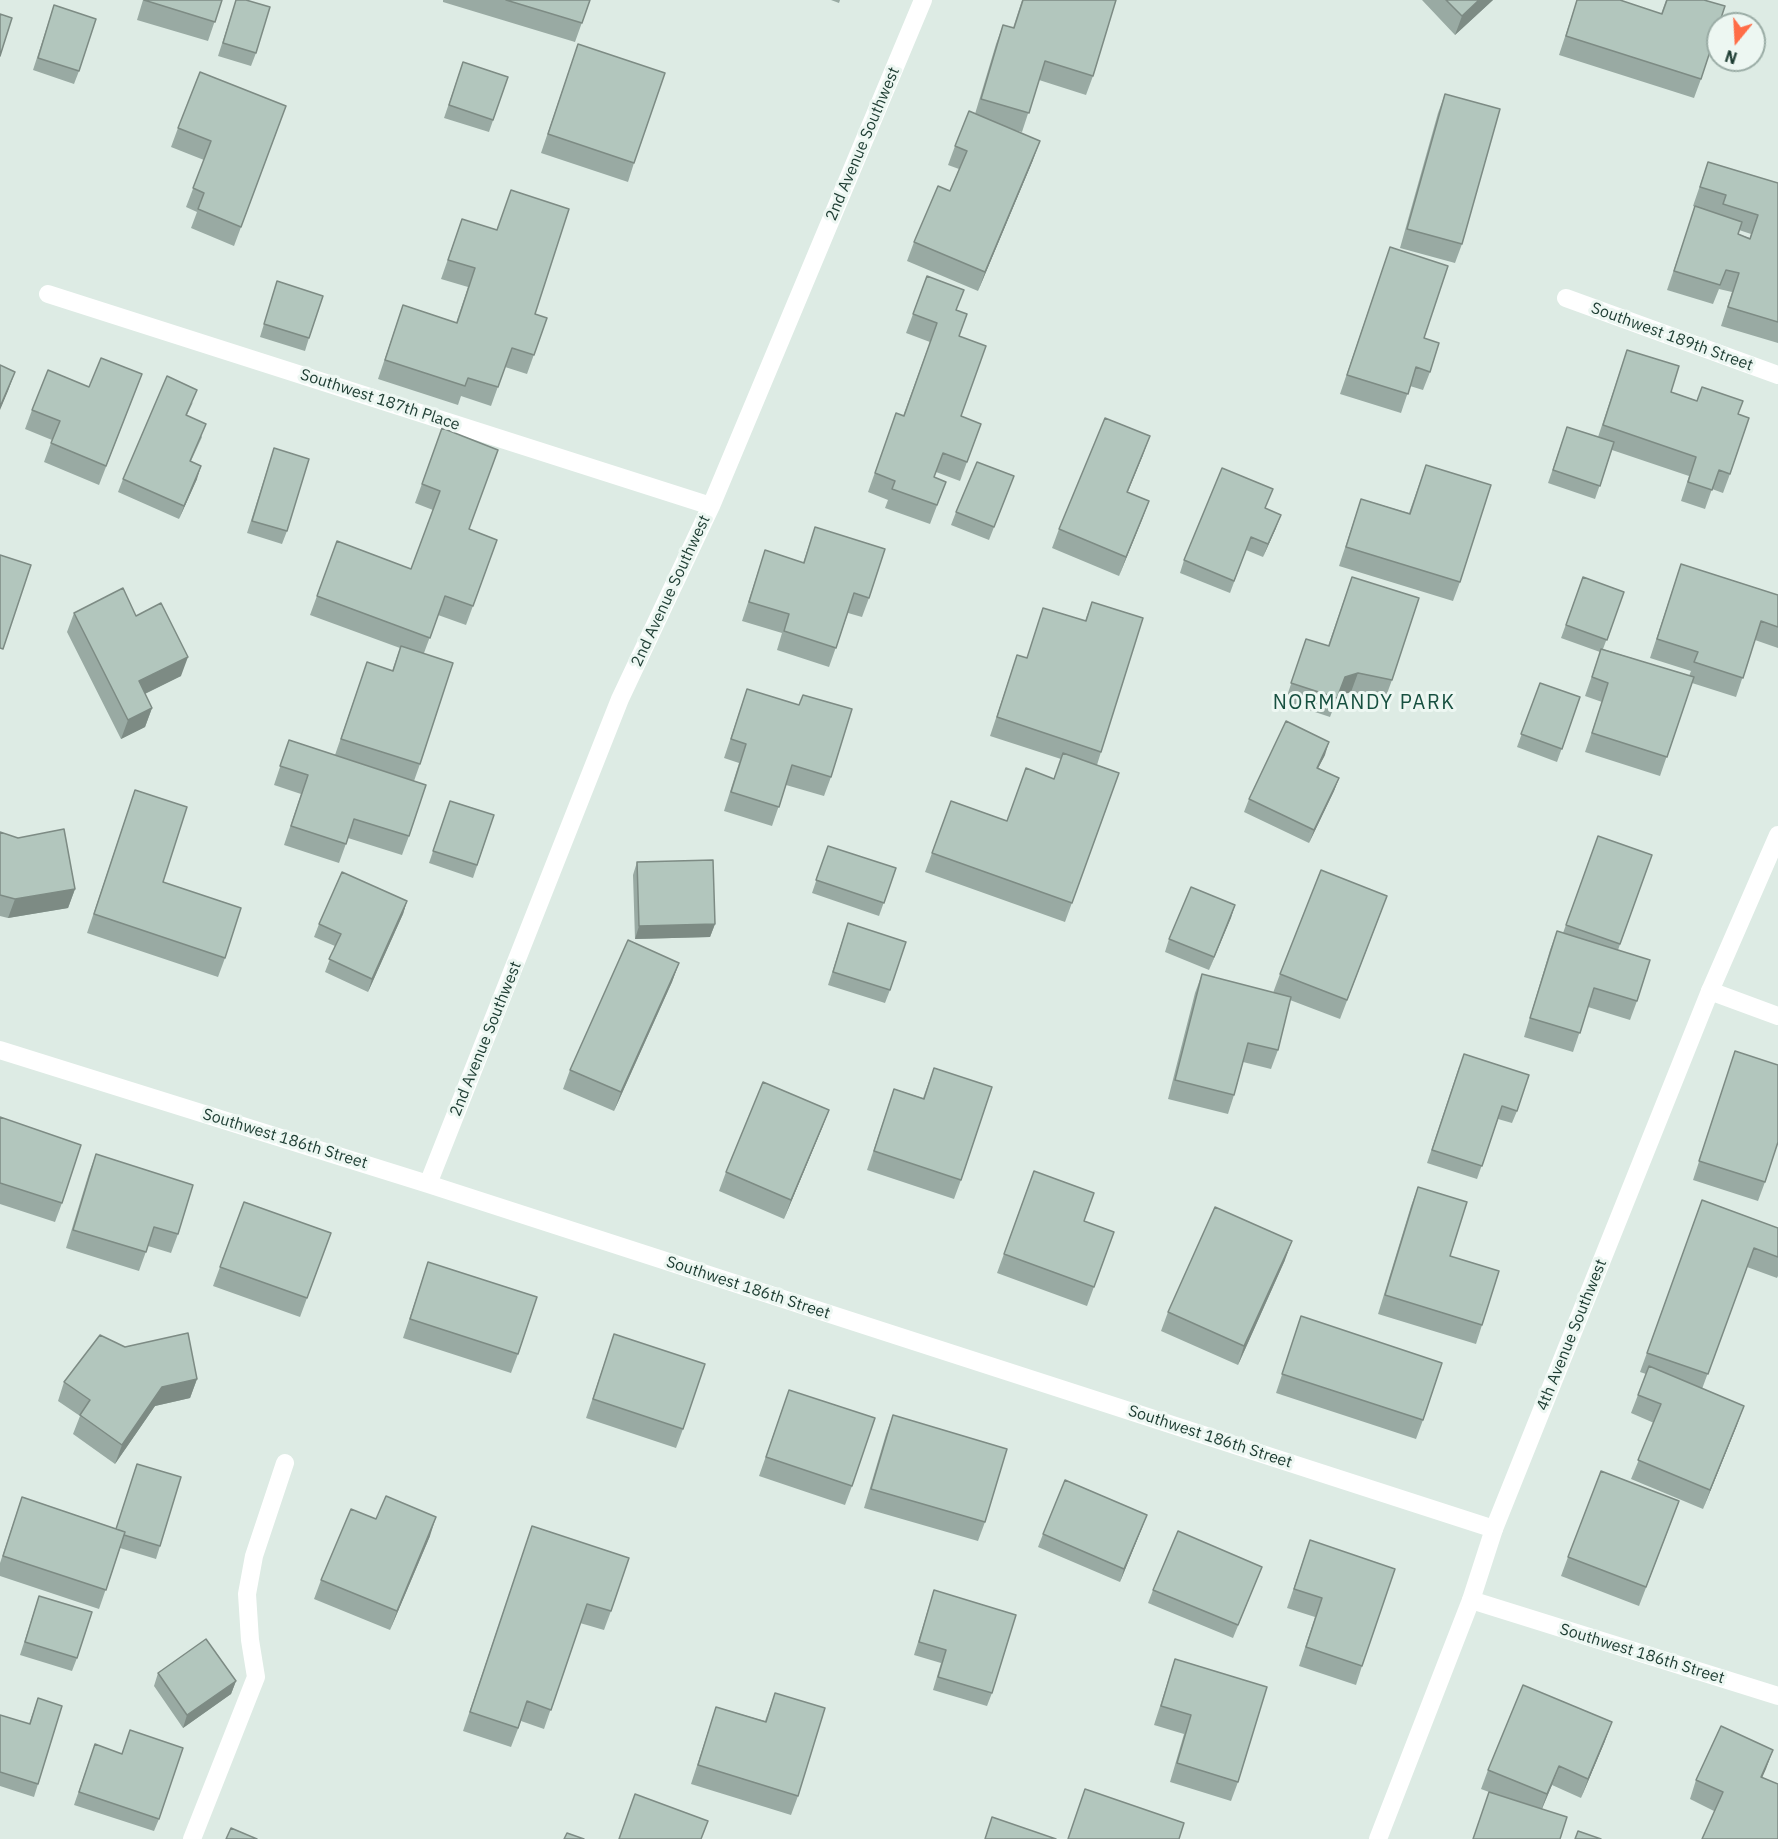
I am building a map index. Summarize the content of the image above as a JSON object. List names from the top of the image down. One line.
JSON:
{"streets":{"street":["2nd Avenue Southwest","Southwest 189th Street","Southwest 187th Place","Southwest 186th Street","4th Avenue Southwest"]},"crossings":[["2nd Avenue Southwest","Southwest 187th Place"],["2nd Avenue Southwest","Southwest 186th Street"],["Southwest 186th Street","4th Avenue Southwest"]],"districts":["NORMANDY PARK"],"north":"bottom"}
